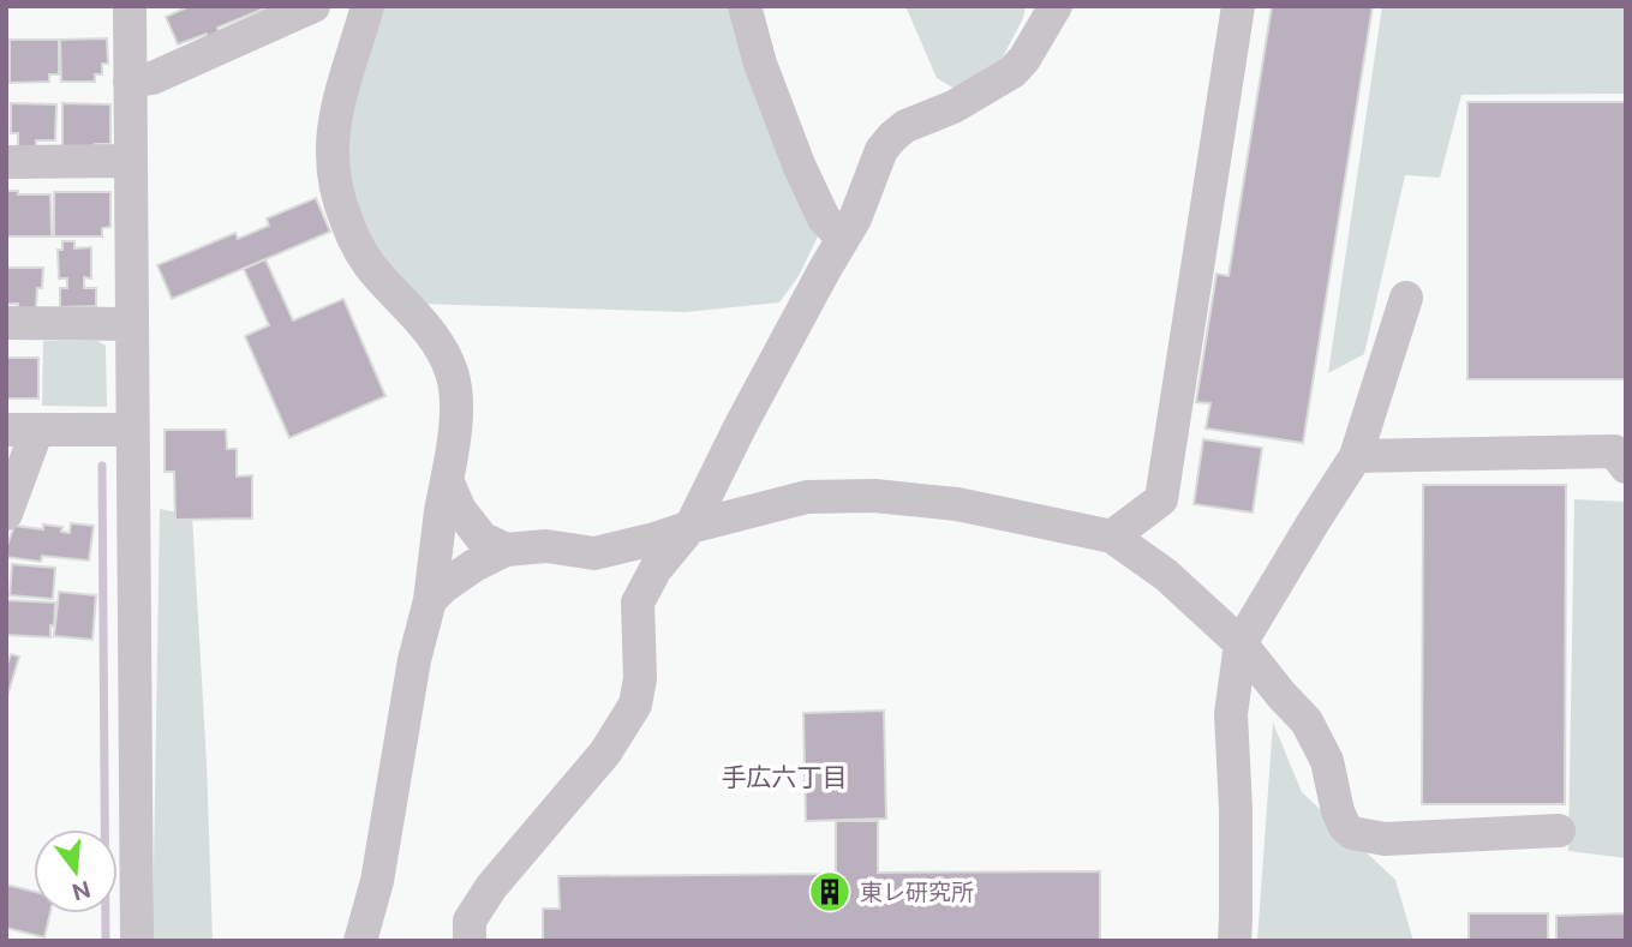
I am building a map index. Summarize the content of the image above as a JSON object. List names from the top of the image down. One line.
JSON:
{"districts":["手広六丁目"],"places":{"building":["東レ研究所"]},"north":"bottom"}
